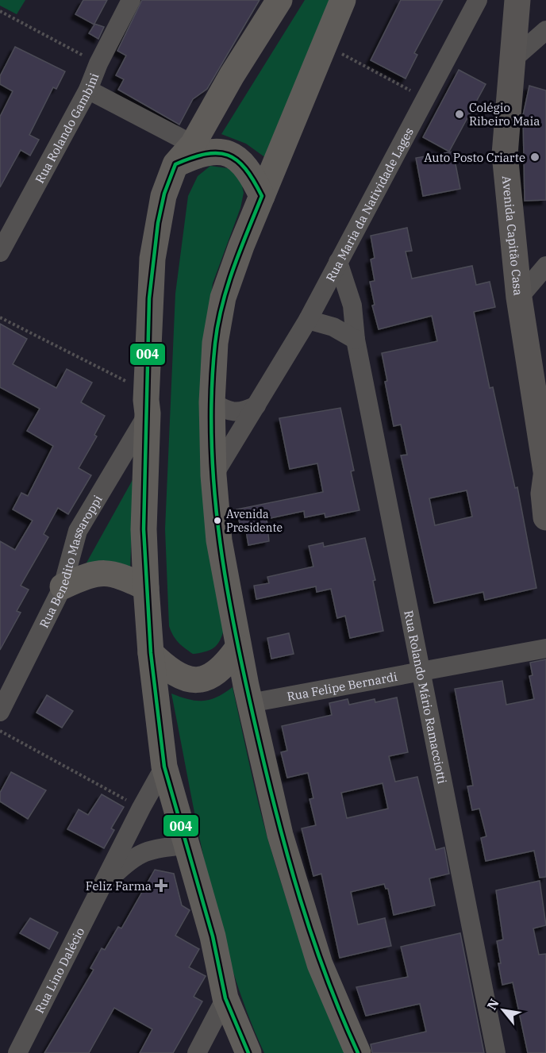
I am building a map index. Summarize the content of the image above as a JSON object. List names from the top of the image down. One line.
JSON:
{"streets":{"main road":["Avenida Capitão Casa"],"street":["Rua Rolando Gambini","Rua Maria da Natividade Lages","Rua Benedito Massaroppi","Rua Felipe Bernardi","Rua Rolando Mário Ramacciotti","Rua Lino Dalécio"]},"crossings":[["Rua Maria da Natividade Lages","Rua Rolando Mário Ramacciotti"],["Rua Felipe Bernardi","Rua Rolando Mário Ramacciotti"]],"places":{"other":["Colégio Ribeiro Maia","Auto Posto Criarte","Avenida Presidente"],"health":["Feliz Farma"]},"lines":["transit line 004"],"north":"top left"}
